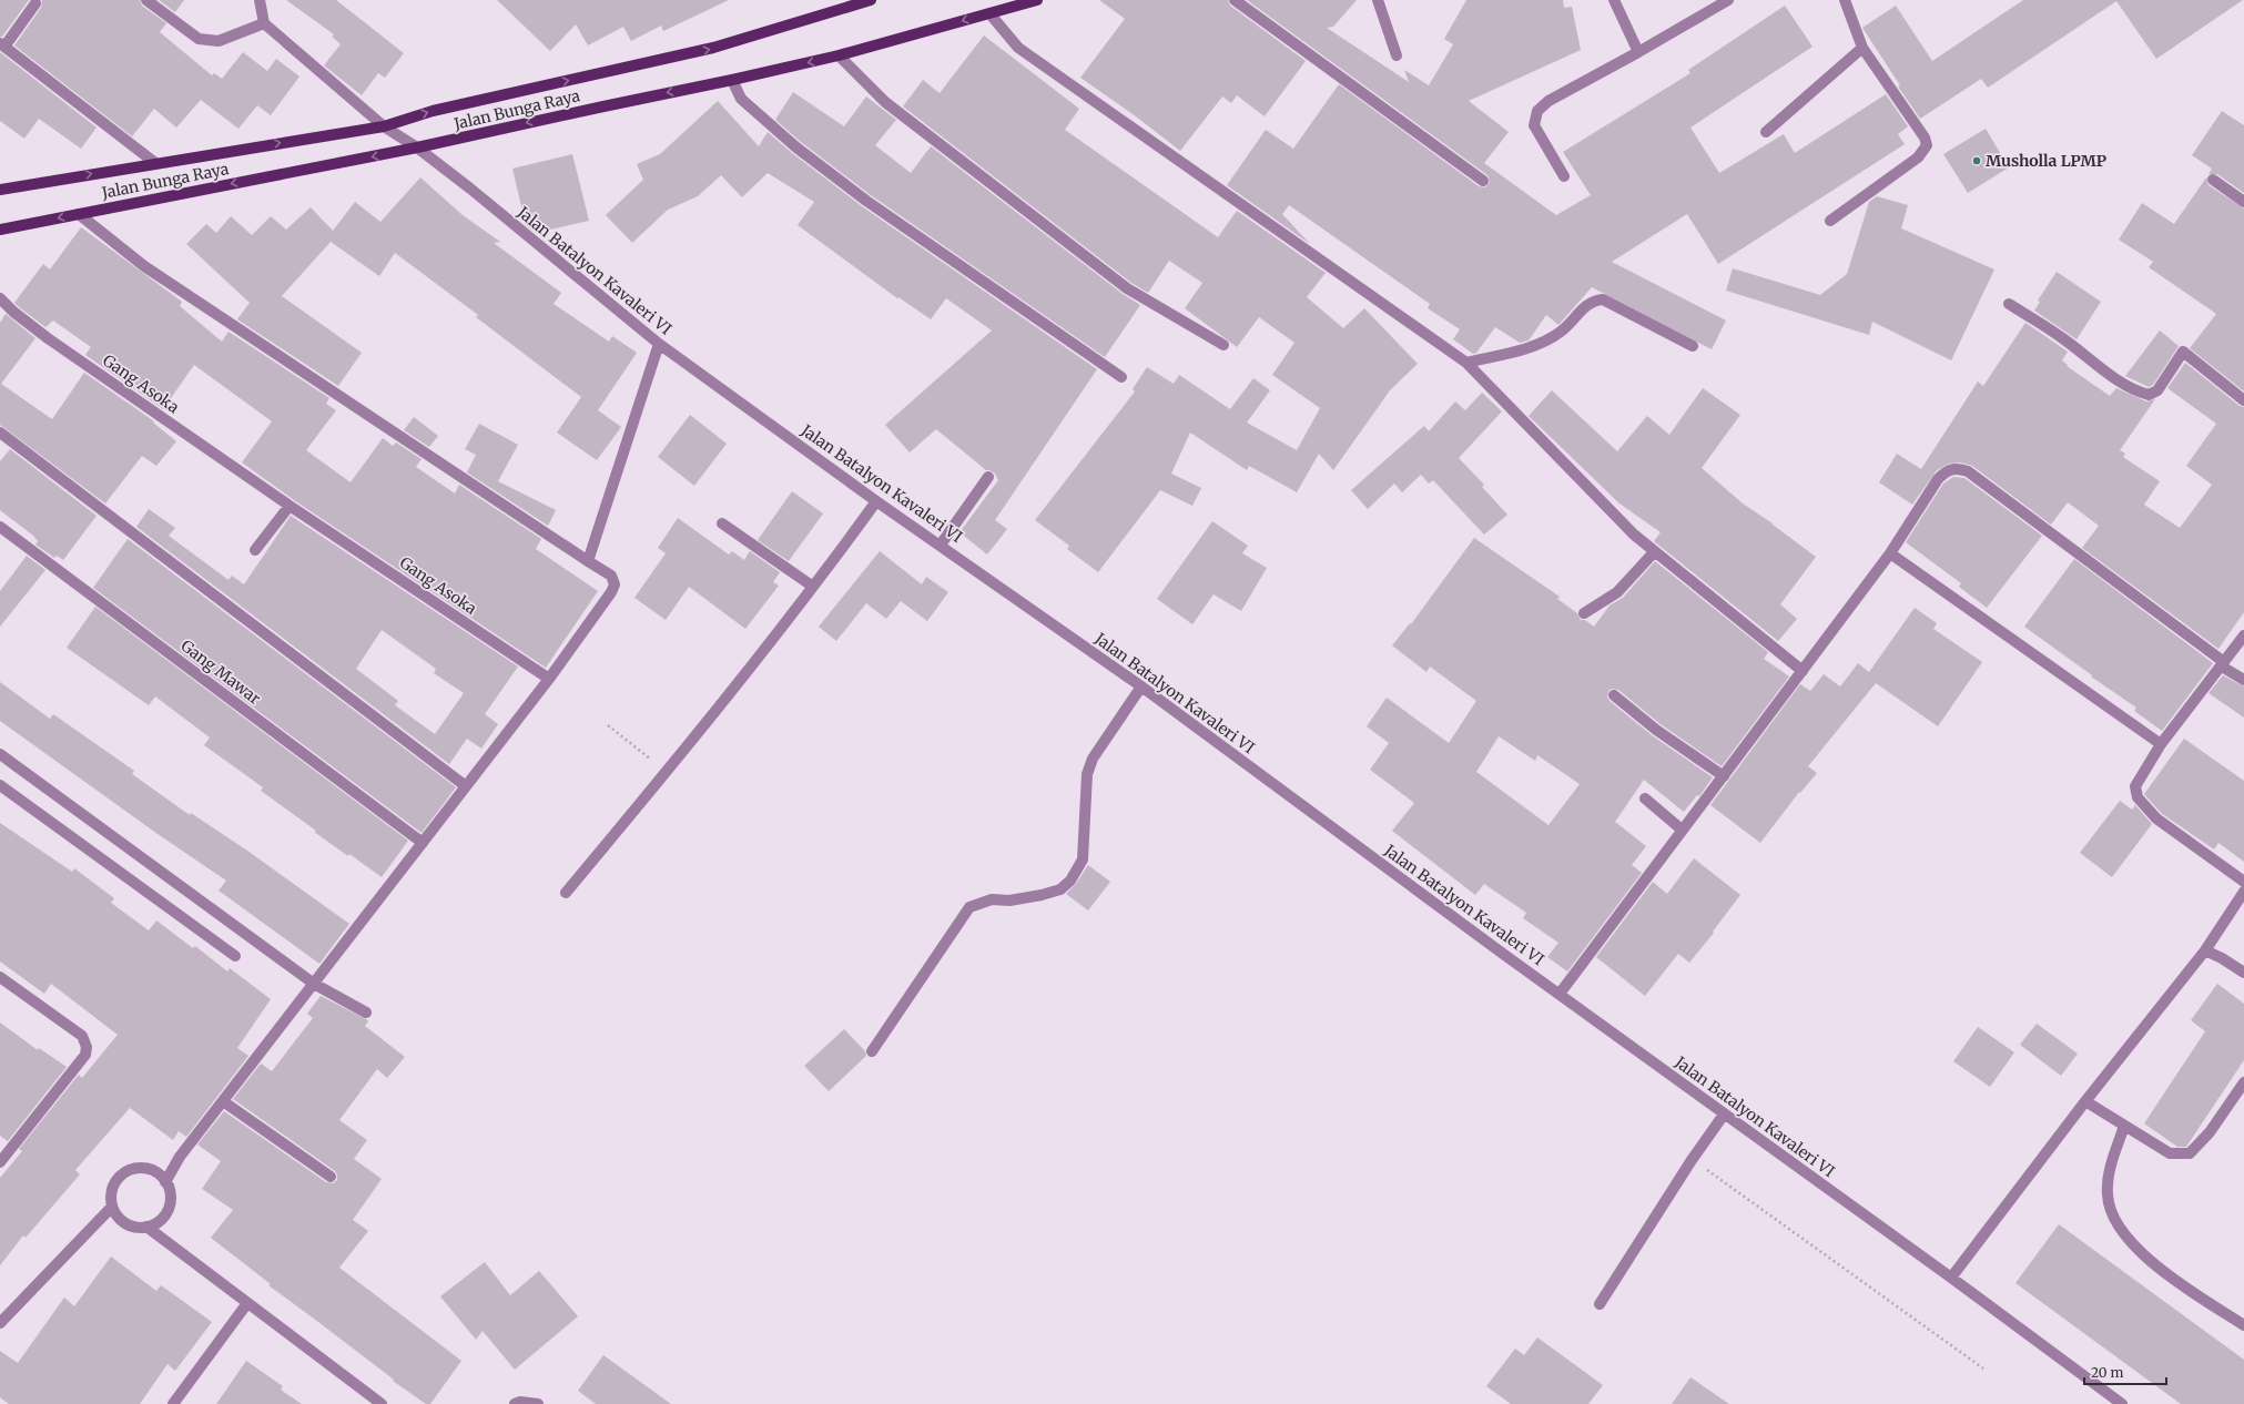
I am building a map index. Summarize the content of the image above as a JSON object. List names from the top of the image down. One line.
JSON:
{"streets":{"main road":["Jalan Bunga Raya"],"street":["Jalan Batalyon Kavaleri VI","Gang Asoka","Gang Mawar"]},"crossings":[["Jalan Bunga Raya","Jalan Batalyon Kavaleri VI"]],"places":["Musholla LPMP"],"scale_bar":"20 m"}
